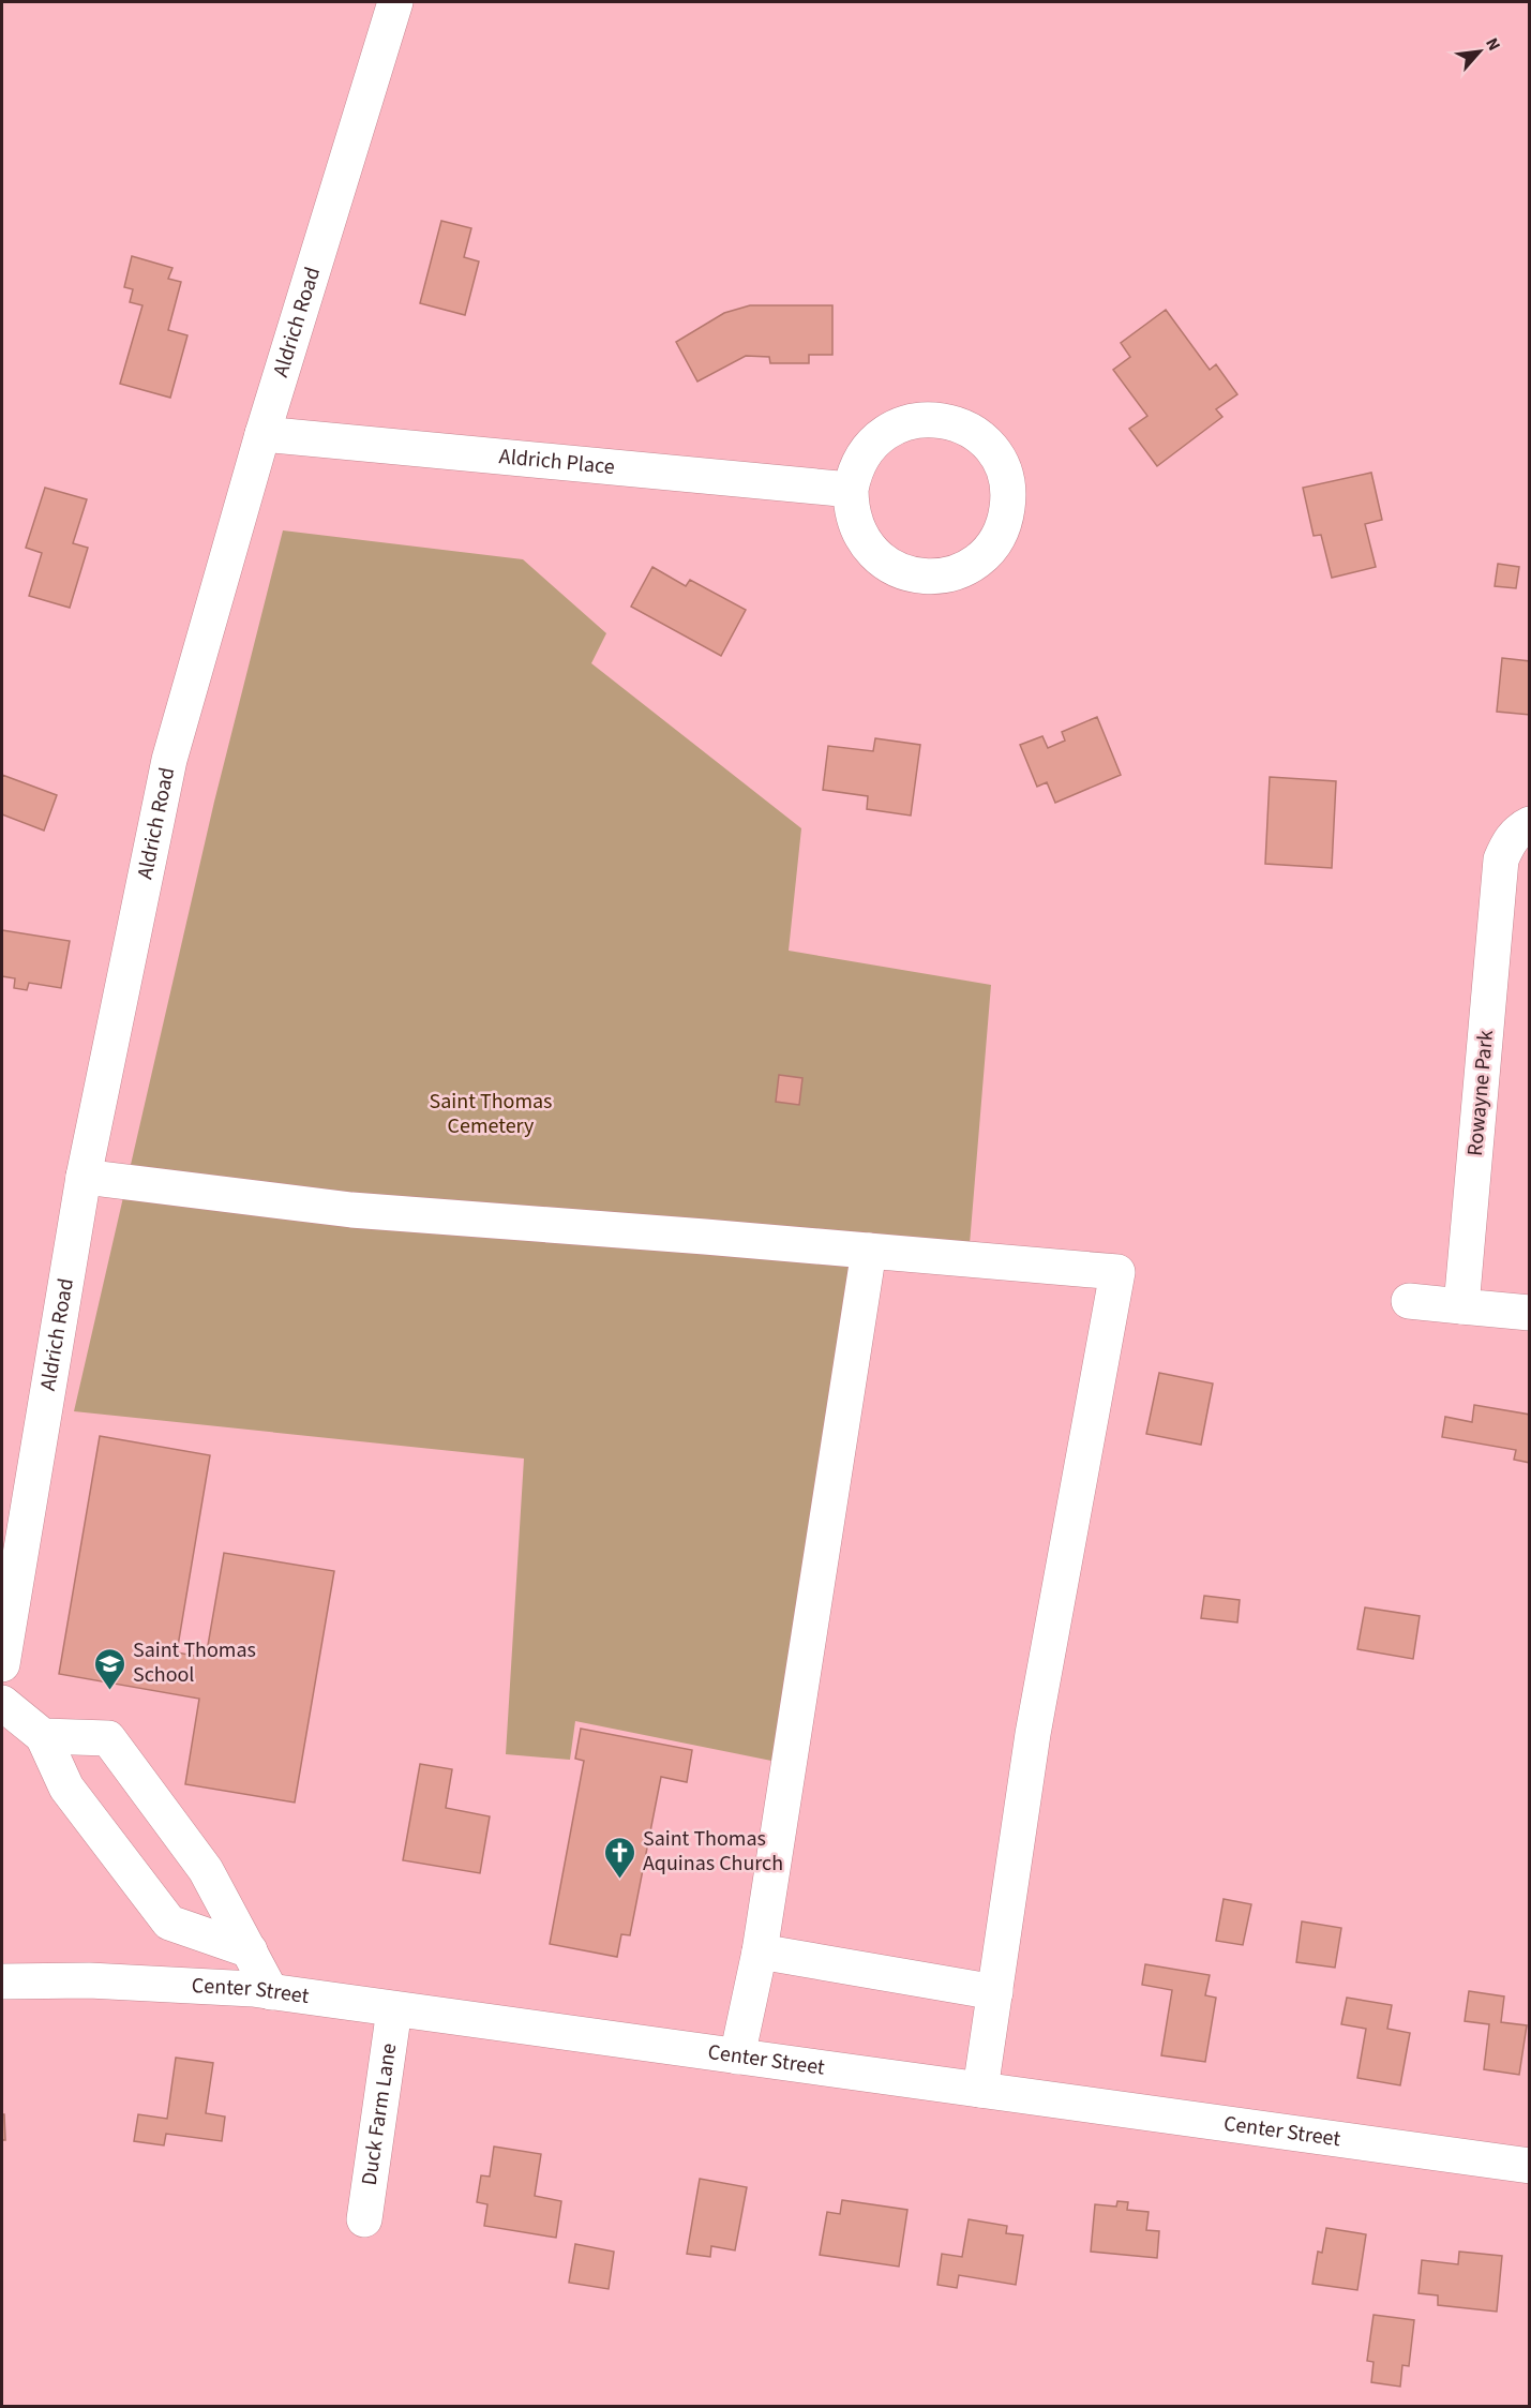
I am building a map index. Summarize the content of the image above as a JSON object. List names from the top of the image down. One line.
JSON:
{"streets":{"street":["Aldrich Road","Aldrich Place","Rowayne Park","Center Street","Duck Farm Lane"]},"crossings":[["Aldrich Road","Aldrich Place"],["Center Street","Duck Farm Lane"]],"parks":["Saint Thomas Cemetery"],"places":{"school or university":["Saint Thomas School"],"church":["Saint Thomas Aquinas Church"]},"north":"top right"}
